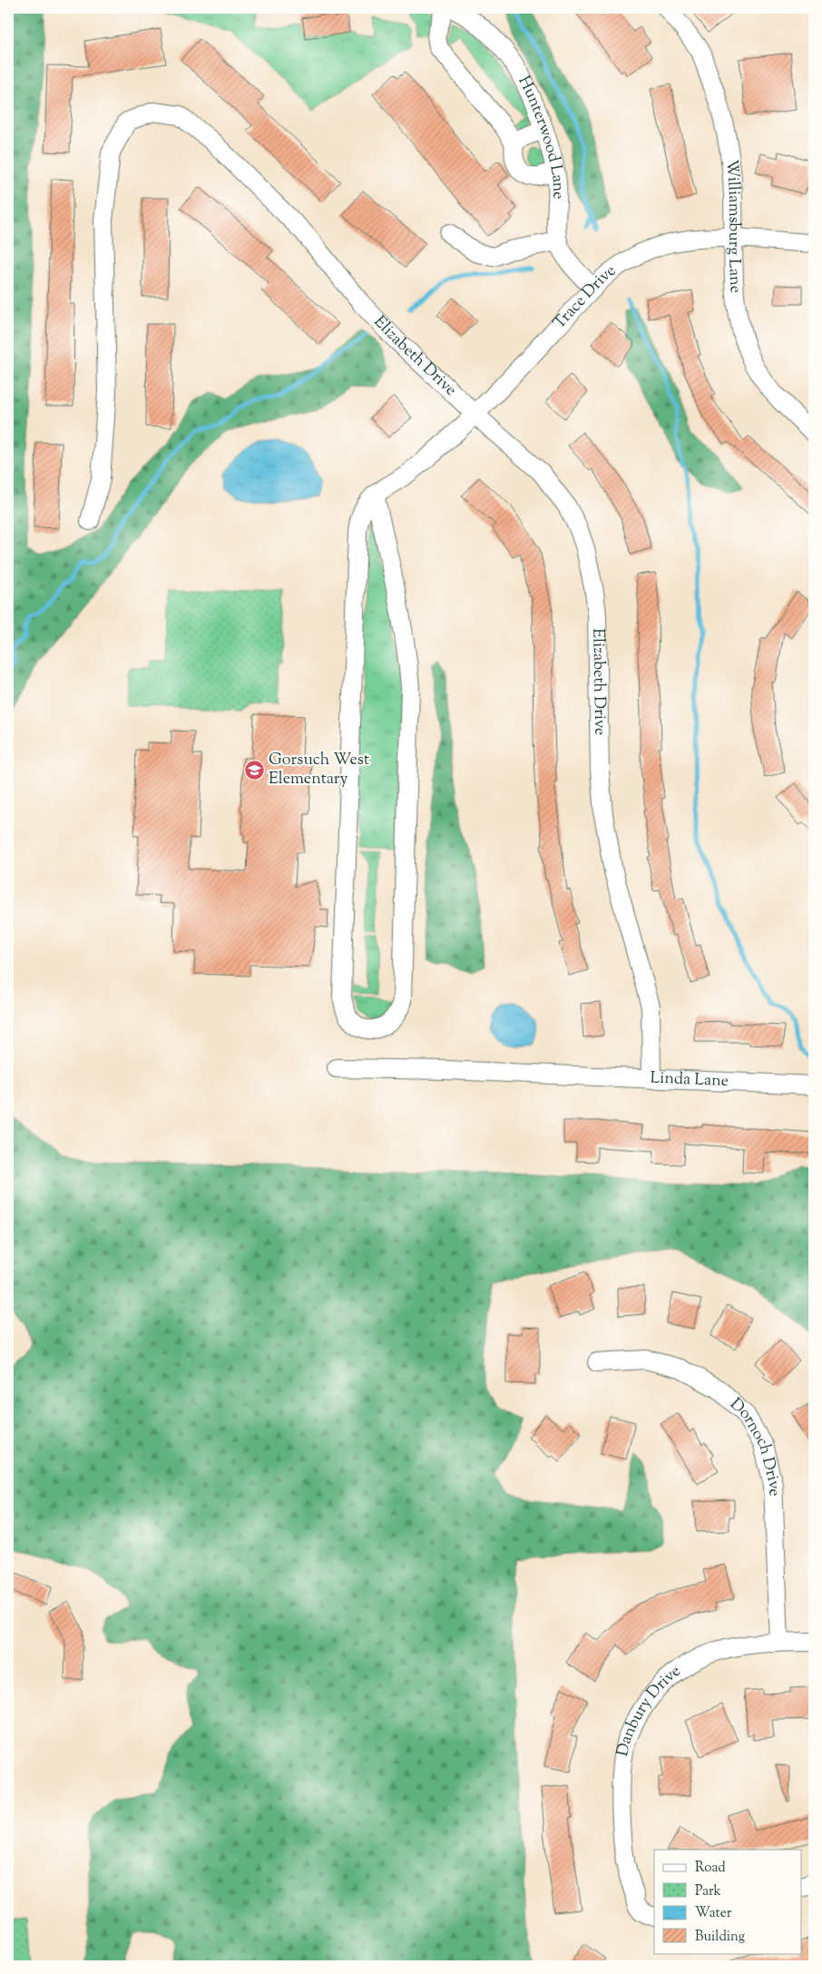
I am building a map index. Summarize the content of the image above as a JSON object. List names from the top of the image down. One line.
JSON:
{"streets":{"street":["Hunterwood Lane","Williamsburg Lane","Trace Drive","Elizabeth Drive","Linda Lane","Dornoch Drive","Danbury Drive"]},"crossings":[["Williamsburg Lane","Trace Drive"],["Trace Drive","Elizabeth Drive"],["Elizabeth Drive","Linda Lane"],["Dornoch Drive","Danbury Drive"]],"places":{"school or university":["Gorsuch West Elementary"]},"legend":["Road","Park","Water","Building"]}
